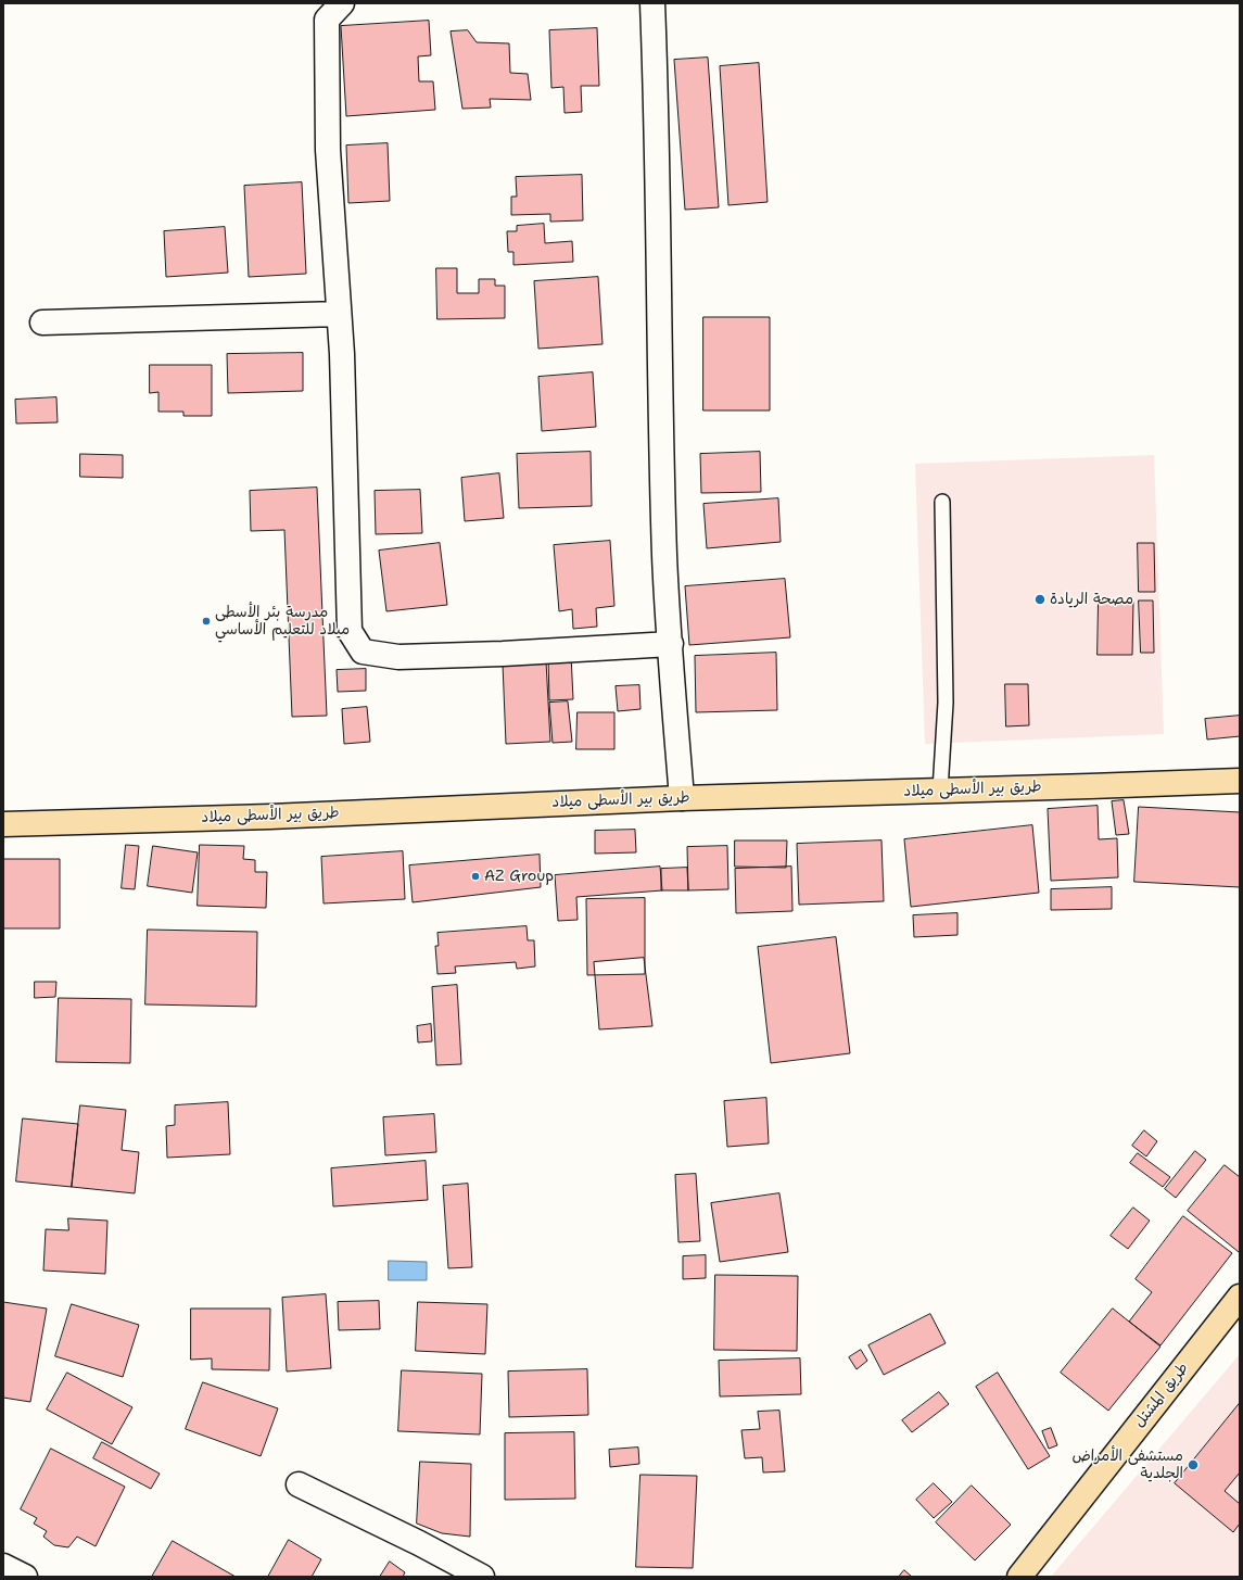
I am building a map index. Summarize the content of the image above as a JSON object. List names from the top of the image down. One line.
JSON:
{"streets":{"main road":["طريق بير الأسطى ميلاد","طريق المشتل"]},"places":["مصحة الريادة","مدرسة بئر الأسطى ميلاد للتعليم الأساسي","AZ Group","مستشفى الأمراض الجلدية"]}
